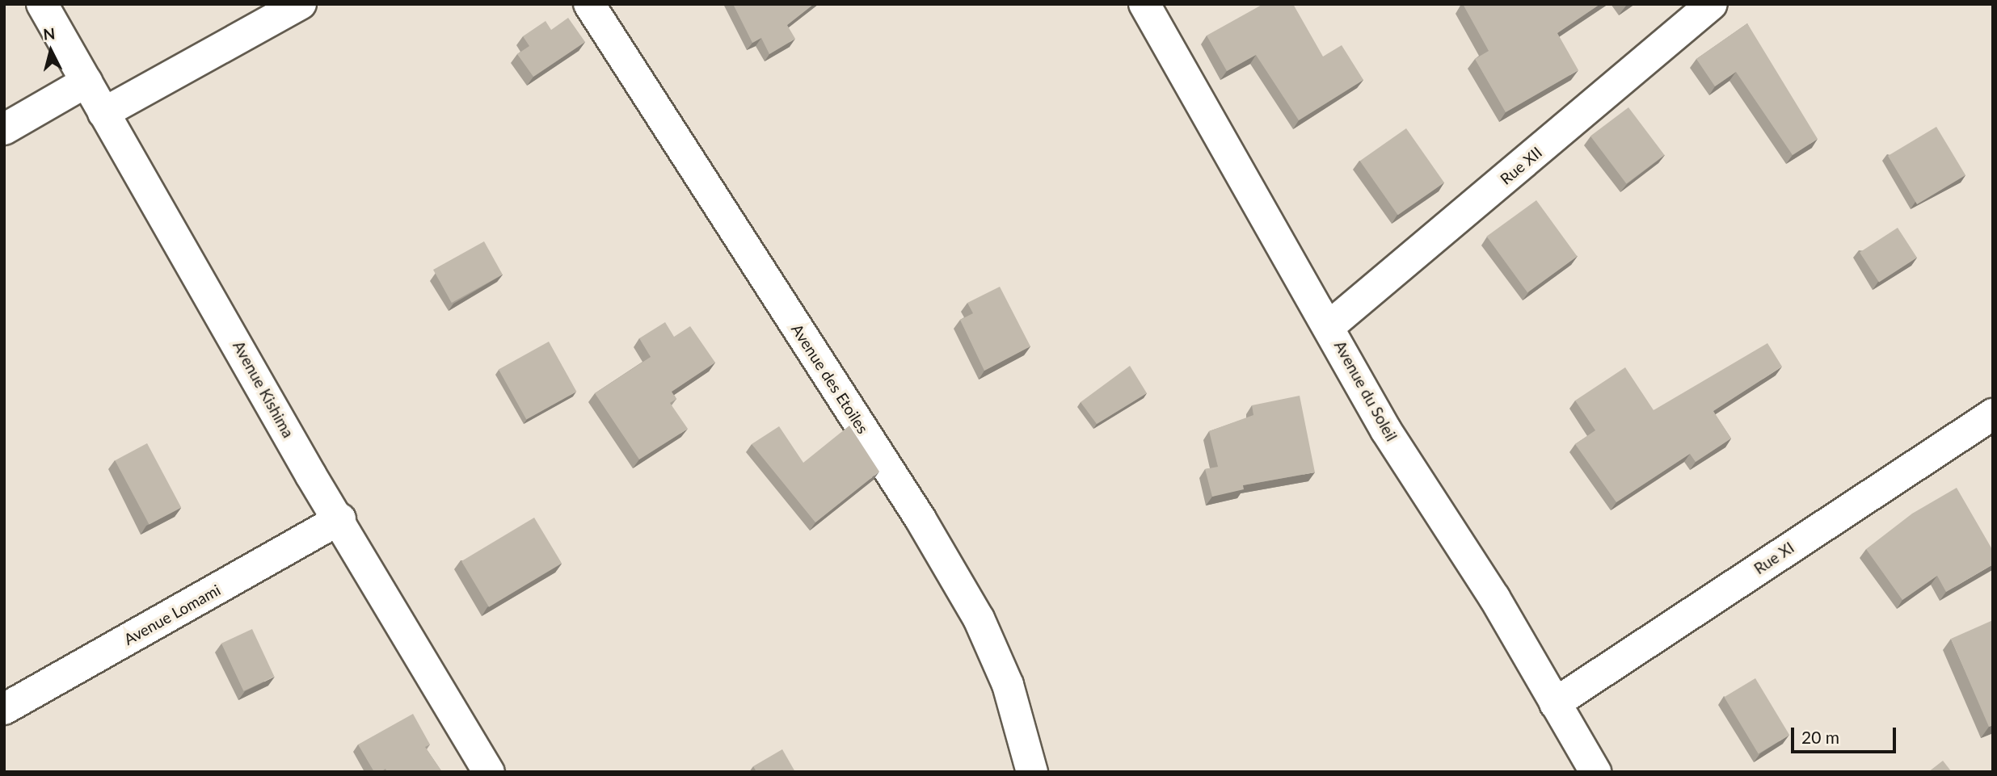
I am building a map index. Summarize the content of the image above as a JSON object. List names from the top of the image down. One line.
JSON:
{"streets":{"street":["Rue XII","Avenue des Etoiles","Avenue Kishima","Avenue du Soleil","Rue XI","Avenue Lomami"]},"crossings":[["Rue XII","Avenue du Soleil"],["Avenue Kishima","Avenue Lomami"],["Avenue du Soleil","Rue XI"]],"scale_bar":"20 m","north":"top"}
